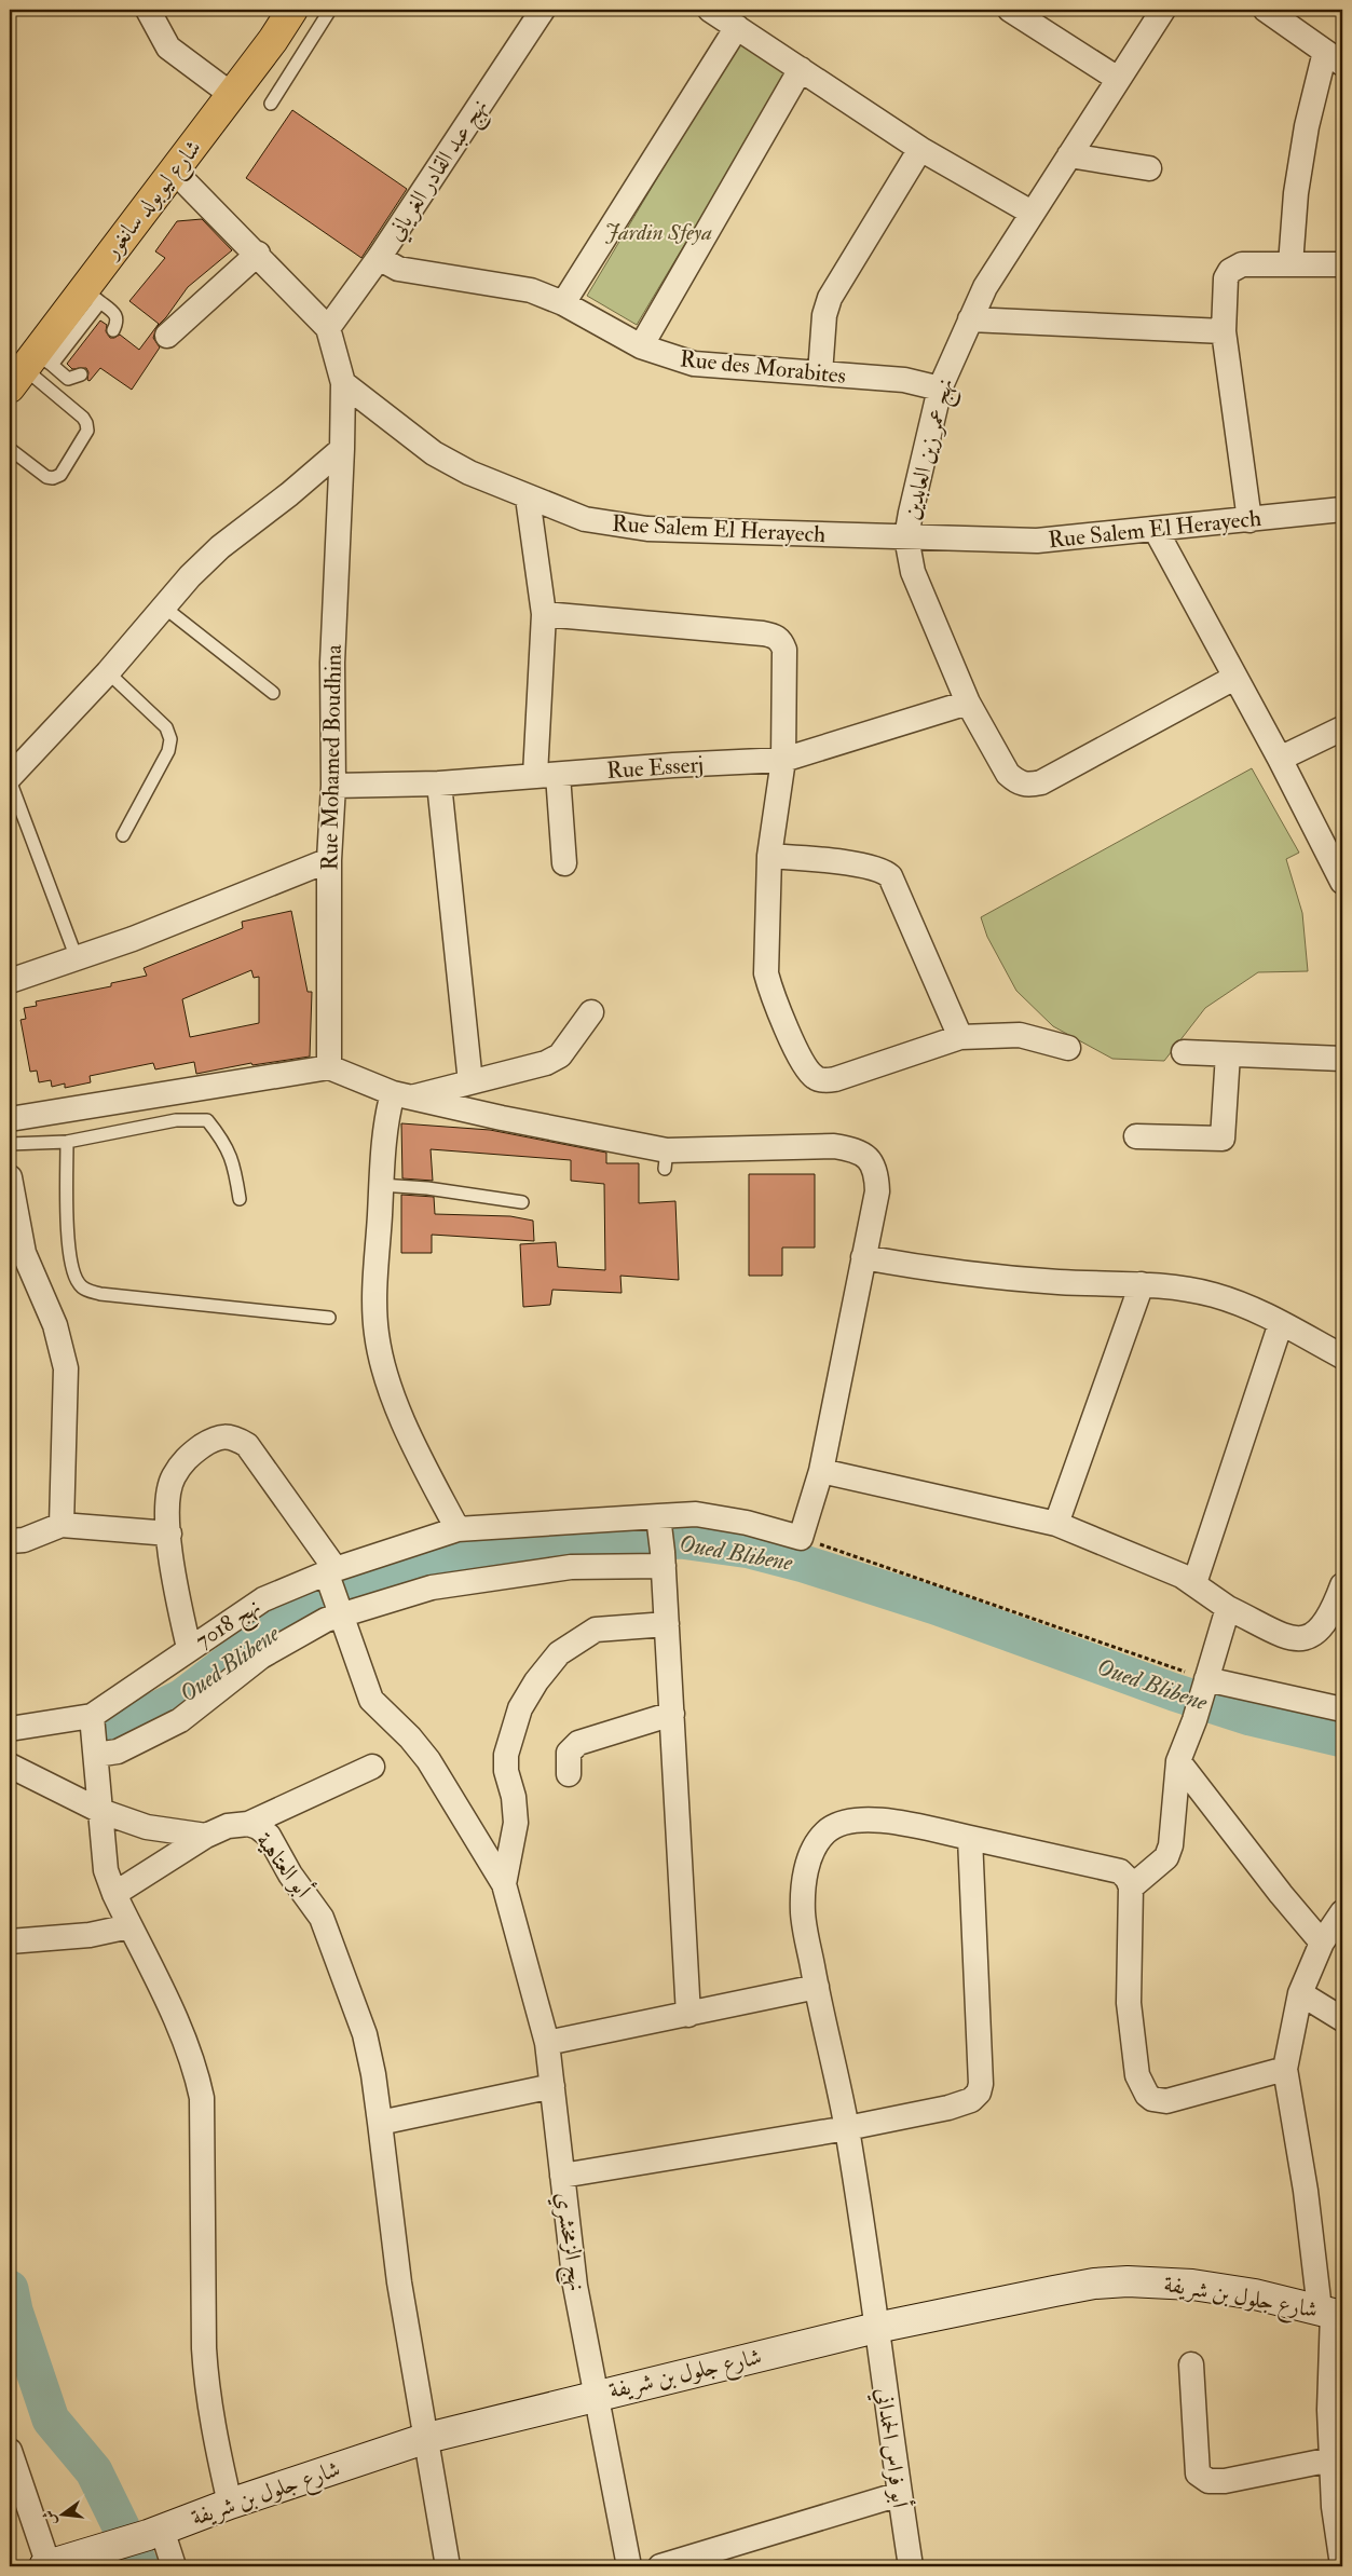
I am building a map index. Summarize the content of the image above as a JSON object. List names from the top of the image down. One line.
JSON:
{"streets":{"main road":["شارع ليوبولد سانغور","شارع جلول بن شريفة"],"street":["نهج عبد القادر الغرياني","Rue des Morabites","نهج عمر زين العابدين","Rue Salem El Herayech","Rue Mohamed Boudhina","Rue Esserj","نهج 7018","أبو العتاهية","نهج الزمخشري","أبو فراس الحمداني"]},"crossings":[["نهج عبد القادر الغرياني","Rue des Morabites"],["Rue des Morabites","نهج عمر زين العابدين"],["نهج عمر زين العابدين","Rue Salem El Herayech"],["نهج عمر زين العابدين","Rue Esserj"],["Rue Salem El Herayech","Rue Mohamed Boudhina"],["Rue Mohamed Boudhina","Rue Esserj"],["أبو العتاهية","شارع جلول بن شريفة"],["نهج الزمخشري","شارع جلول بن شريفة"],["شارع جلول بن شريفة","أبو فراس الحمداني"]],"water":["Oued Blibene"],"parks":["Jardin Sfeya"],"north":"left"}
